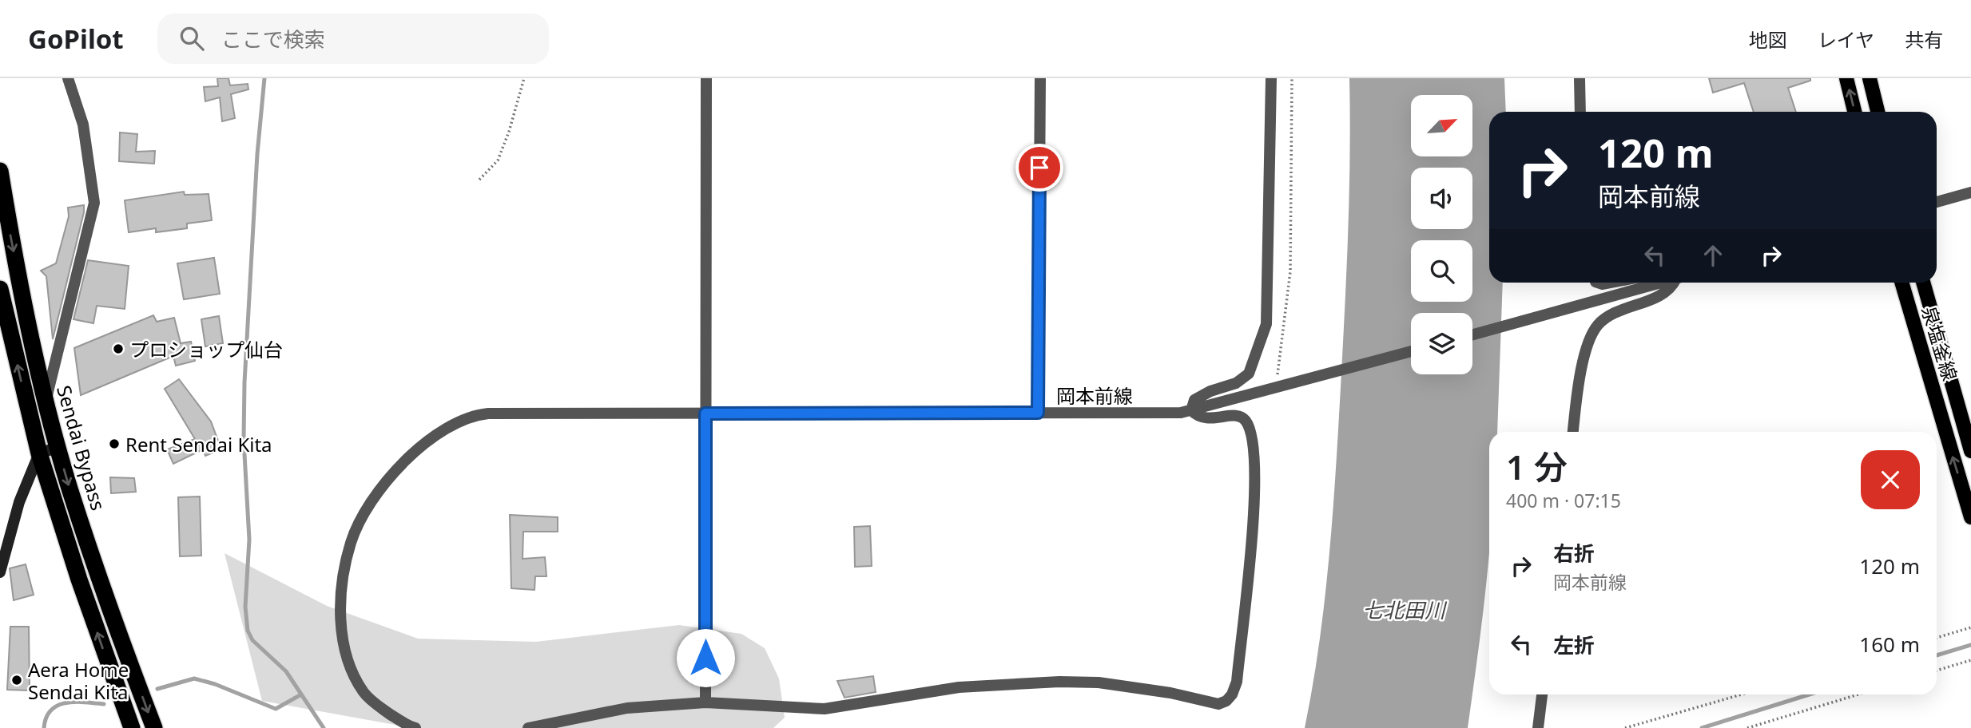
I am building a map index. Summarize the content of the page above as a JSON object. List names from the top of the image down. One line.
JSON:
{"streets":{"highway":["Sendai Bypass"],"main road":["泉塩釜線"],"street":["岡本前線"]},"water":["七北田川"],"places":["プロショップ仙台","Rent Sendai Kita","Aera Home Sendai Kita"],"north":"top right","page":{"header":"GoPilot","search":"ここで検索","nav":["地図","レイヤ","共有"],"turn":["120 m","岡本前線"],"heading":["1 分","400 m · 07:15"],"list":[{"name":"右折","note":"岡本前線","value":"120 m"},{"name":"左折","value":"160 m"}]}}
